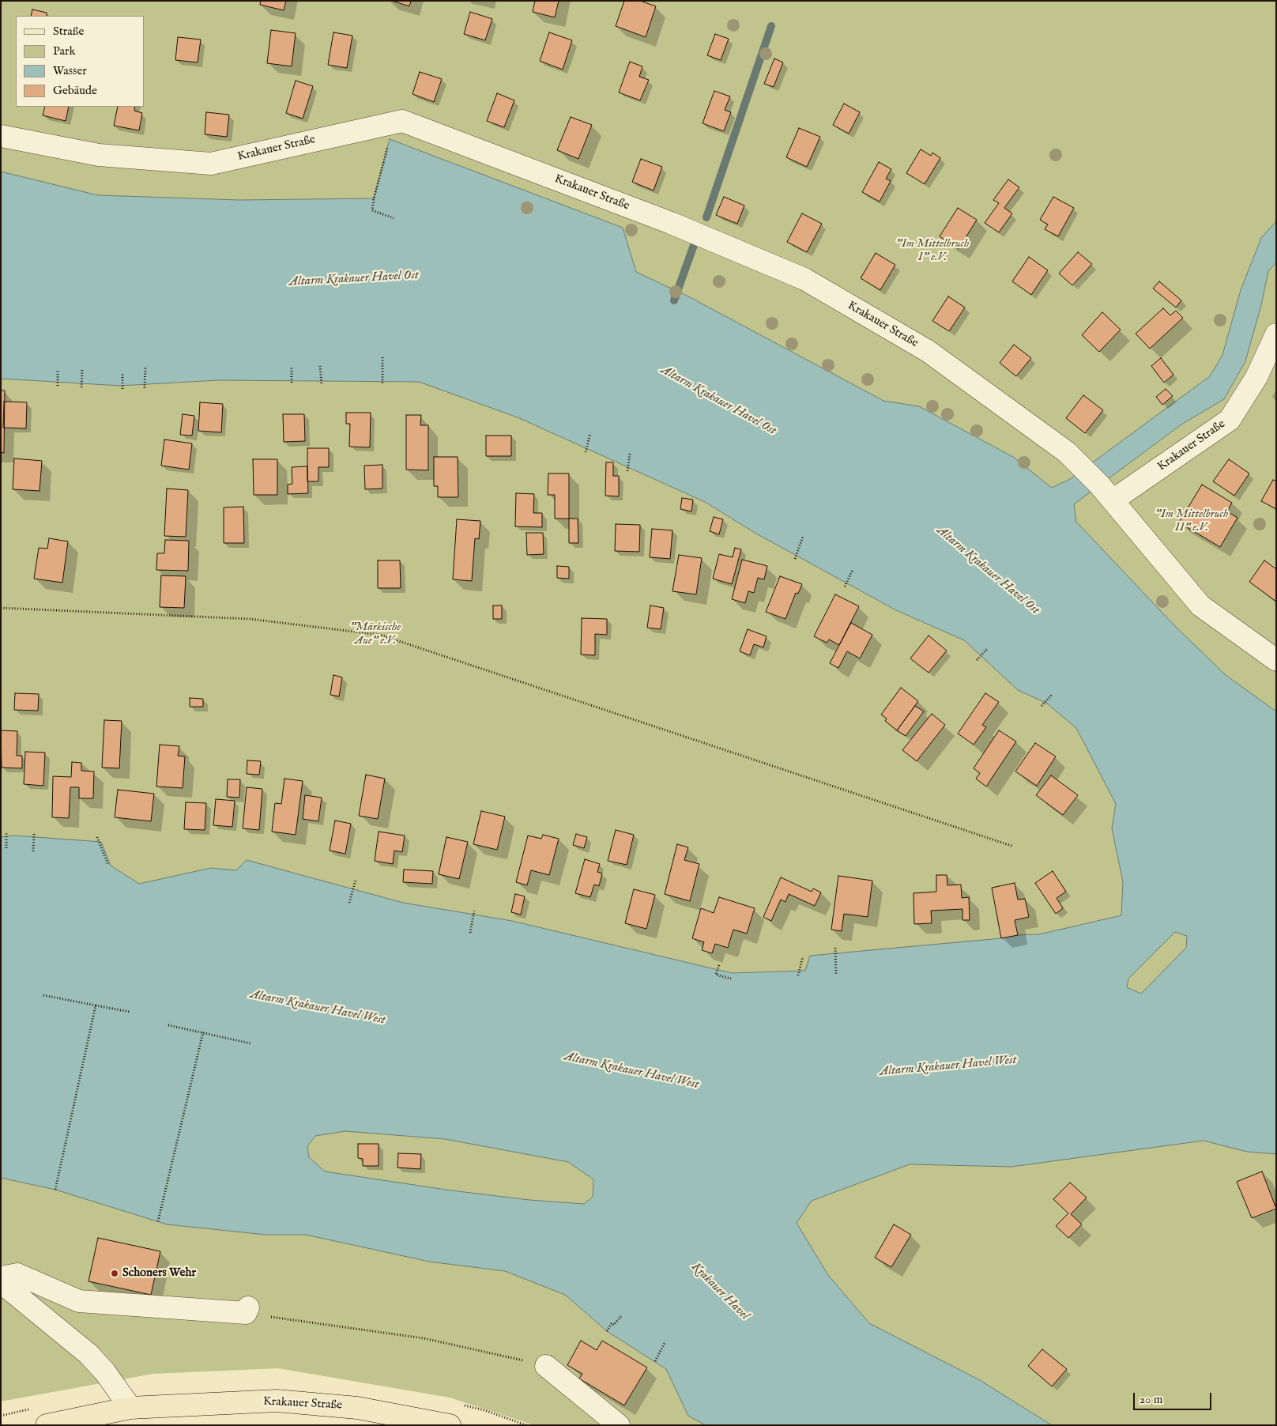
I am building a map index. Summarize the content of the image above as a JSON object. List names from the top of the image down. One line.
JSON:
{"streets":{"main road":["Krakauer Straße"]},"water":["Altarm Krakauer Havel Ost","Altarm Krakauer Havel West","Krakauer Havel"],"parks":["\"Im Mittelbruch I\" e.V.","\"Im Mittelbruch II\" e.V.","\"Märkische Aue\" e.V."],"places":["Schoners Wehr"],"legend":["Straße","Park","Wasser","Gebäude"],"scale_bar":"20 m"}
